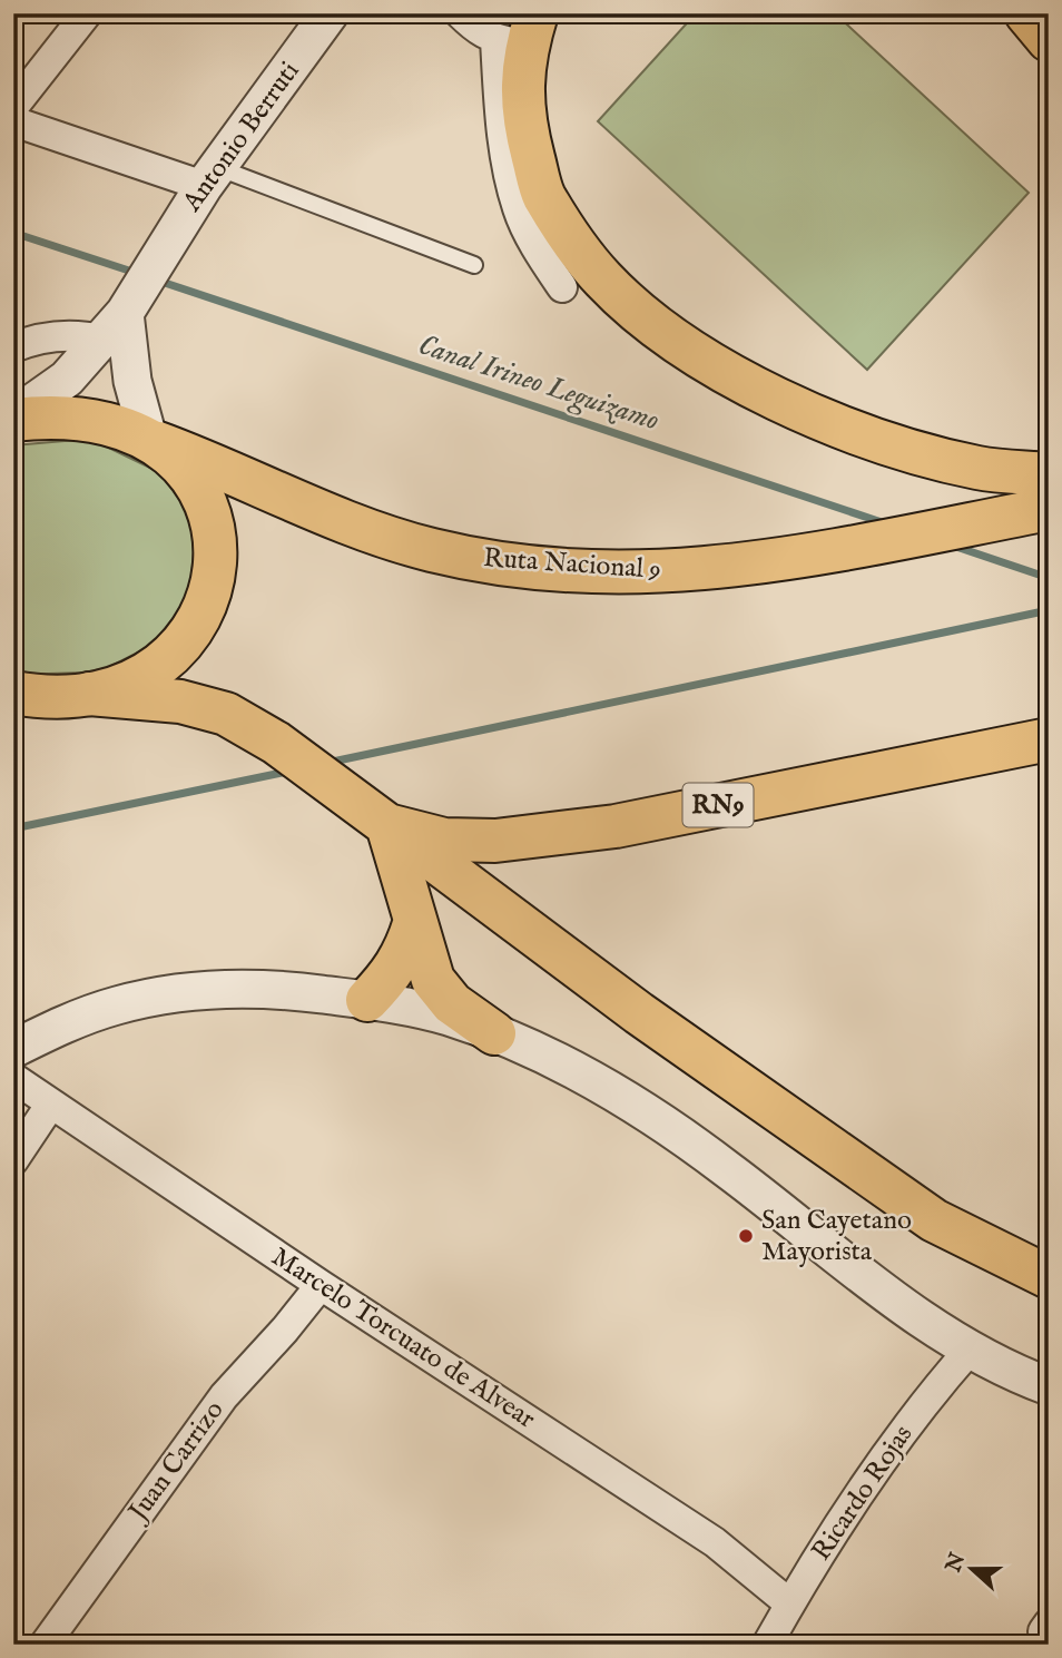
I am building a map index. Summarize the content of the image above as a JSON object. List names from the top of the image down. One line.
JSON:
{"streets":{"main road":["Ruta Nacional 9","RN9"],"street":["Antonio Berruti","Marcelo Torcuato de Alvear","Juan Carrizo","Ricardo Rojas"]},"crossings":[["Antonio Berruti","Ruta Nacional 9"],["Marcelo Torcuato de Alvear","Juan Carrizo"],["Marcelo Torcuato de Alvear","Ricardo Rojas"]],"water":["Canal Irineo Leguizamo"],"places":["San Cayetano Mayorista"],"north":"left"}
